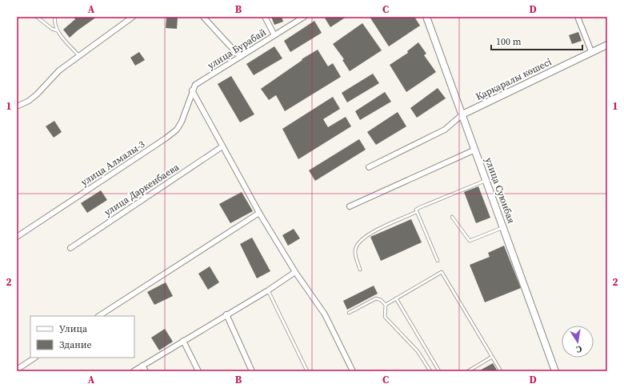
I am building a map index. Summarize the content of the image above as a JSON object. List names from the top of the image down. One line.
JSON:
{"streets":{"street":["улица Бурабай","Қарқаралы көшесі","улица Алмалы-3","улица Даркенбаева","улица Суюнбая"]},"crossings":[["улица Бурабай","улица Алмалы-3"],["Қарқаралы көшесі","улица Суюнбая"]],"legend":["Улица","Здание"],"scale_bar":"100 m","north":"bottom","grid":{"columns":["A","B","C","D"],"rows":["1","2"]}}
